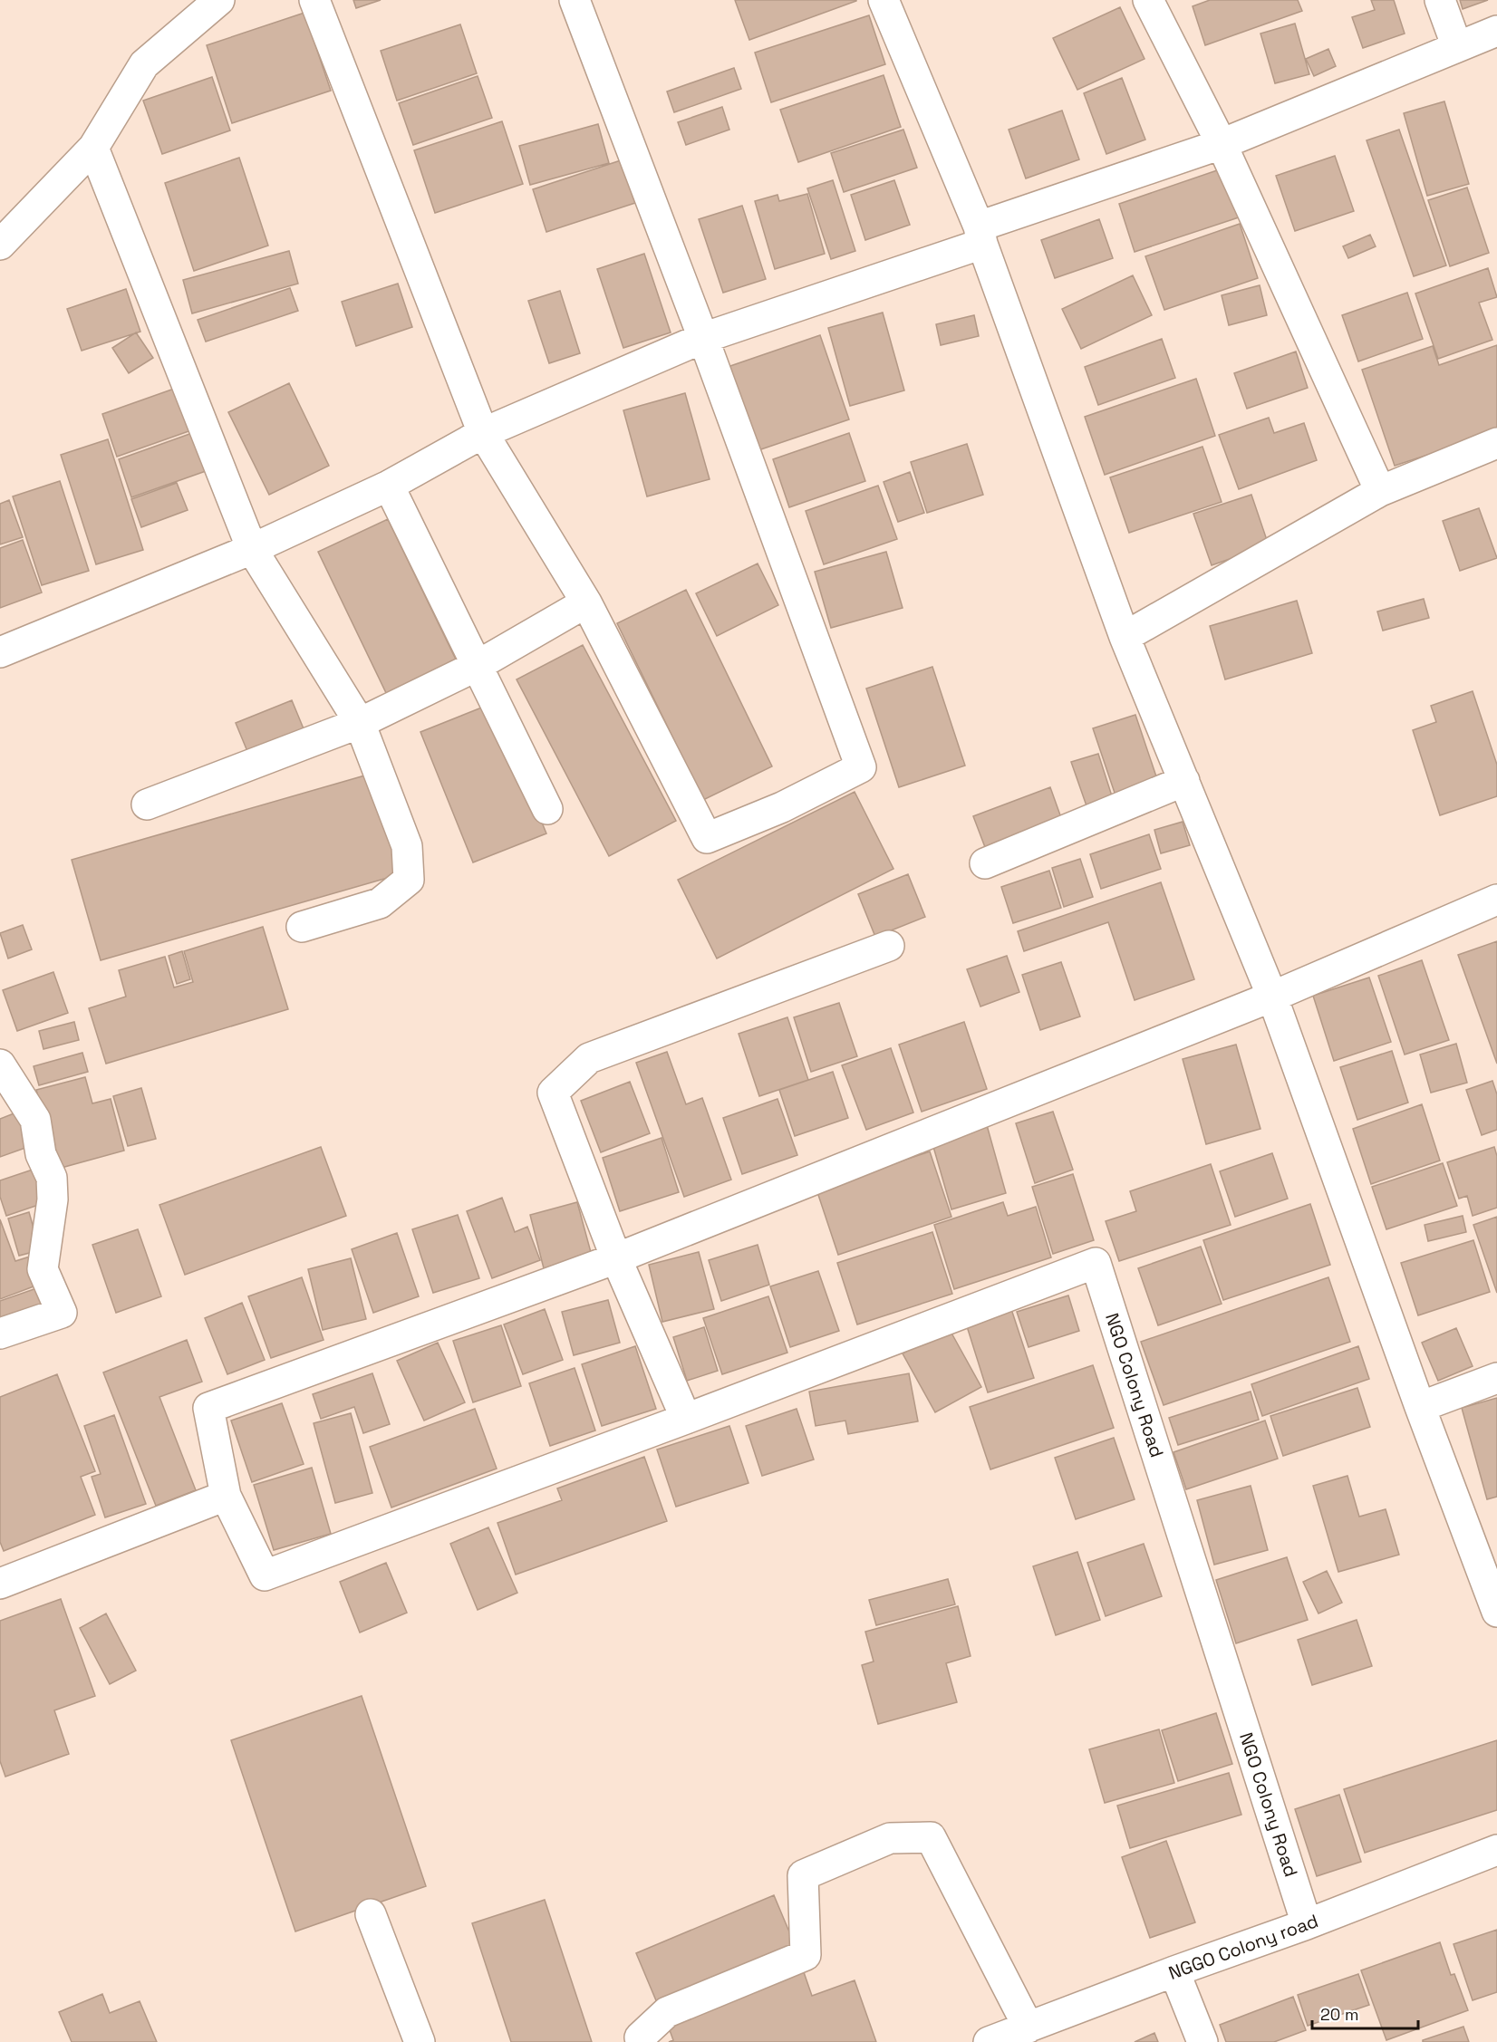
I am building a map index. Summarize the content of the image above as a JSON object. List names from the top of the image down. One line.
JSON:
{"streets":{"street":["NGO Colony Road","NGGO Colony road"]},"crossings":[["NGO Colony Road","NGGO Colony road"]],"scale_bar":"20 m"}
